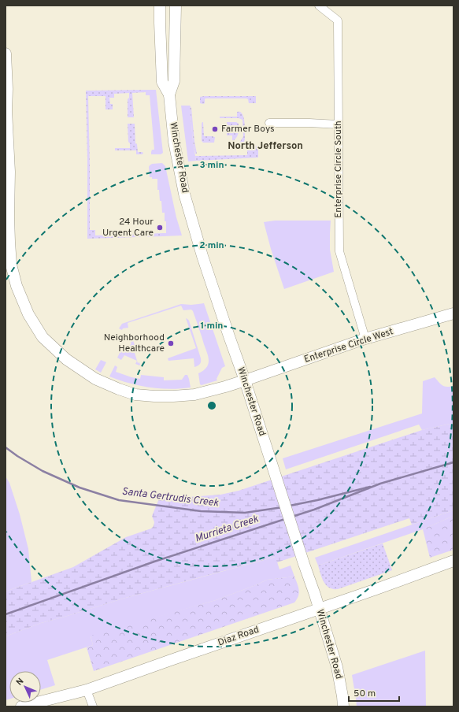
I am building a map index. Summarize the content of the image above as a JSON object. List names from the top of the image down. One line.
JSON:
{"streets":{"street":["Winchester Road","Enterprise Circle South","Enterprise Circle West","Diaz Road"]},"crossings":[["Winchester Road","Enterprise Circle West"],["Winchester Road","Diaz Road"],["Enterprise Circle South","Enterprise Circle West"]],"districts":["North Jefferson"],"water":["Santa Gertrudis Creek","Murrieta Creek"],"places":["Farmer Boys","24 Hour Urgent Care","Neighborhood Healthcare"],"scale_bar":"50 m","north":"top left","rings":["3 min","2 min","1 min"]}
